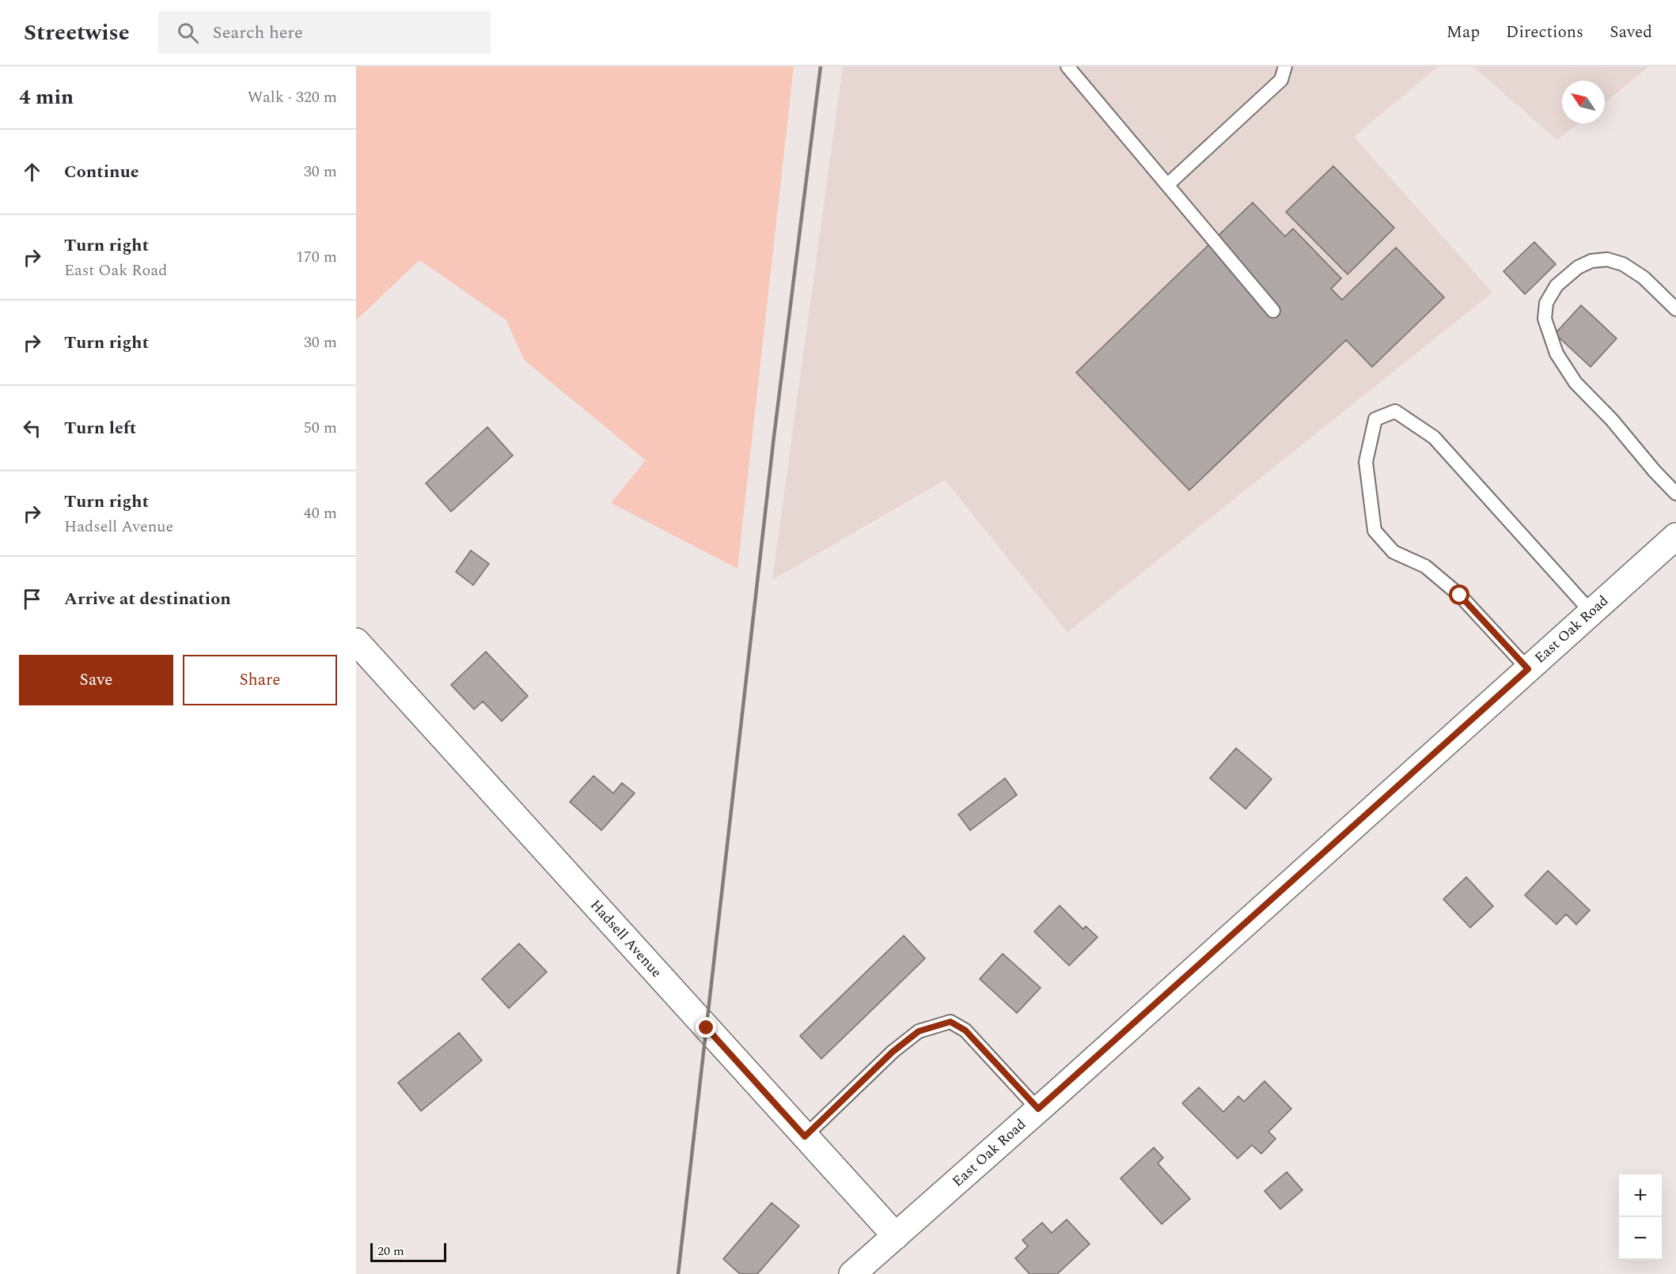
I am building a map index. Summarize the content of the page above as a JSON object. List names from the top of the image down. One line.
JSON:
{"streets":{"street":["East Oak Road","Hadsell Avenue"]},"crossings":[["East Oak Road","Hadsell Avenue"]],"scale_bar":"20 m","north":"top left","page":{"header":"Streetwise","search":"Search here","nav":["Map","Directions","Saved"],"heading":["4 min","Walk · 320 m"],"list":[["Continue","30 m"],["Turn right","East Oak Road","170 m"],["Turn right","30 m"],["Turn left","50 m"],["Turn right","Hadsell Avenue","40 m"],"Arrive at destination"],"buttons":["Save","Share"],"map_buttons":["+","−"],"scale":"20 m"}}
